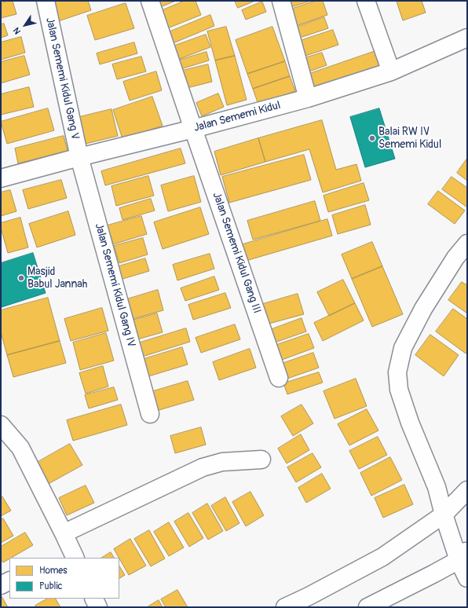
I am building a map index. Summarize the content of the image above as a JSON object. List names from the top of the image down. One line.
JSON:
{"streets":{"street":["Jalan Sememi Kidul Gang V","Jalan Sememi Kidul","Jalan Sememi Kidul Gang III","Jalan Sememi Kidul Gang IV"]},"crossings":[["Jalan Sememi Kidul Gang V","Jalan Sememi Kidul"],["Jalan Sememi Kidul Gang V","Jalan Sememi Kidul Gang IV"],["Jalan Sememi Kidul","Jalan Sememi Kidul Gang III"],["Jalan Sememi Kidul","Jalan Sememi Kidul Gang IV"]],"places":["Balai RW IV Sememi Kidul","Masjid Babul Jannah"],"legend":["Homes","Public"],"north":"bottom left"}
